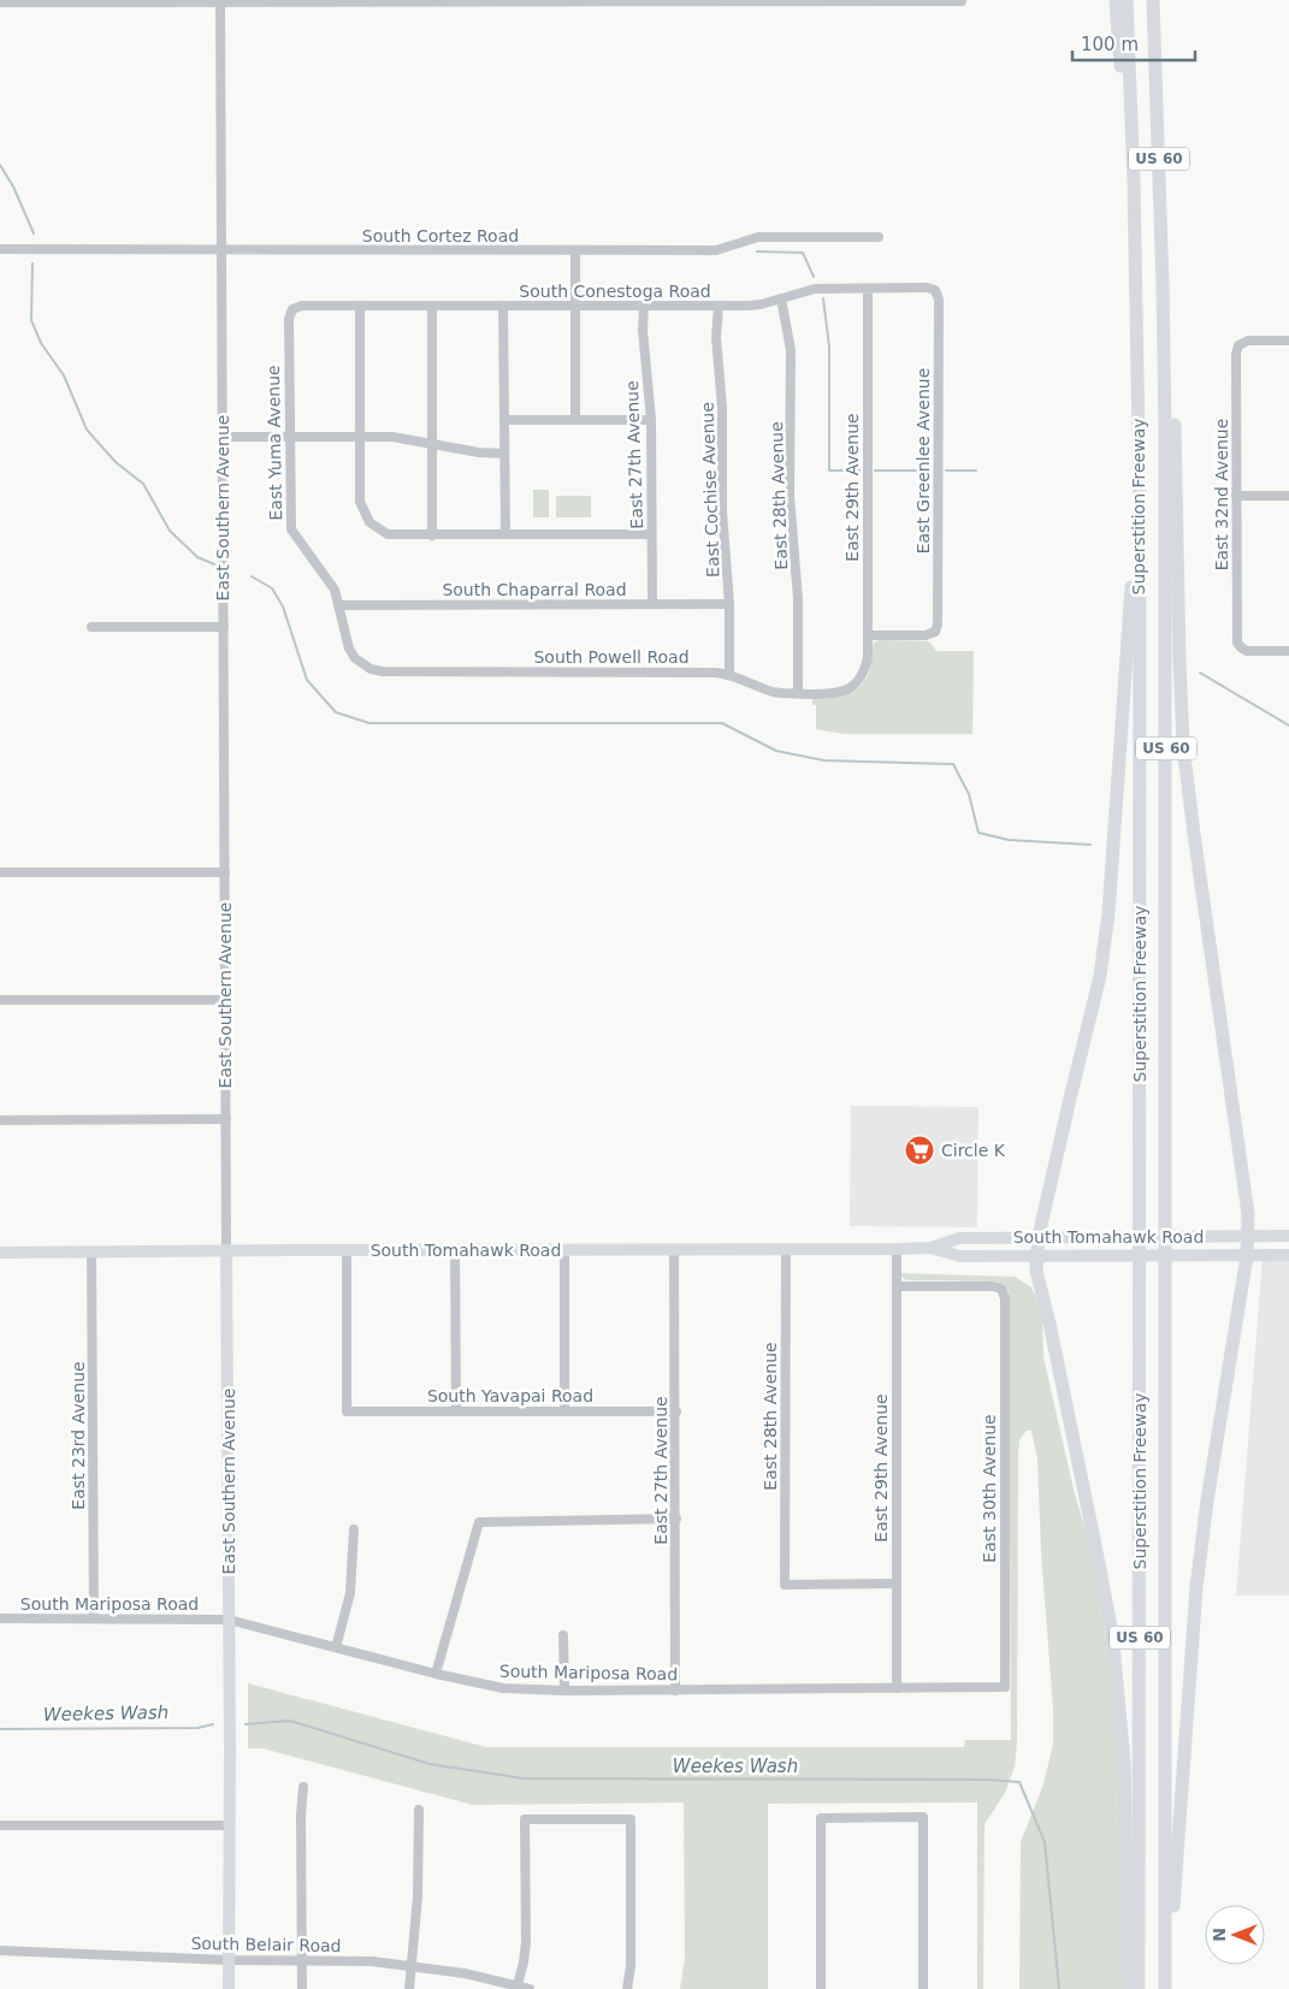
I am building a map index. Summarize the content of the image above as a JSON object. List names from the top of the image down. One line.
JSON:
{"streets":{"highway":["US 60","Superstition Freeway"],"main road":["East Southern Avenue","South Tomahawk Road"],"street":["South Cortez Road","South Conestoga Road","East Yuma Avenue","East 27th Avenue","East Greenlee Avenue","East 29th Avenue","East Cochise Avenue","East 32nd Avenue","East 28th Avenue","South Chaparral Road","South Powell Road","South Yavapai Road","East 23rd Avenue","East 30th Avenue","South Mariposa Road","South Belair Road"]},"crossings":[["South Cortez Road","East Southern Avenue"],["South Conestoga Road","East Yuma Avenue"],["South Conestoga Road","East 27th Avenue"],["South Conestoga Road","East Greenlee Avenue"],["South Conestoga Road","East 29th Avenue"],["South Conestoga Road","East Cochise Avenue"],["South Conestoga Road","East 28th Avenue"],["East Yuma Avenue","South Chaparral Road"],["East Yuma Avenue","South Powell Road"],["East 27th Avenue","South Chaparral Road"],["East 27th Avenue","South Tomahawk Road"],["East 27th Avenue","South Yavapai Road"],["East 27th Avenue","South Mariposa Road"],["East Greenlee Avenue","East 29th Avenue"],["East 29th Avenue","East 28th Avenue"],["East 29th Avenue","South Powell Road"],["East 29th Avenue","South Tomahawk Road"],["East 29th Avenue","East 30th Avenue"],["East 29th Avenue","South Mariposa Road"],["East Cochise Avenue","South Chaparral Road"],["East Cochise Avenue","South Powell Road"],["East 28th Avenue","South Powell Road"],["East 28th Avenue","South Tomahawk Road"],["East Southern Avenue","South Tomahawk Road"],["East Southern Avenue","South Mariposa Road"],["East Southern Avenue","South Belair Road"],["South Tomahawk Road","South Yavapai Road"],["South Tomahawk Road","East 23rd Avenue"],["East 23rd Avenue","South Mariposa Road"],["East 30th Avenue","South Mariposa Road"]],"water":["Weekes Wash"],"places":{"supermarket":["Circle K"]},"scale_bar":"100 m","north":"left"}
